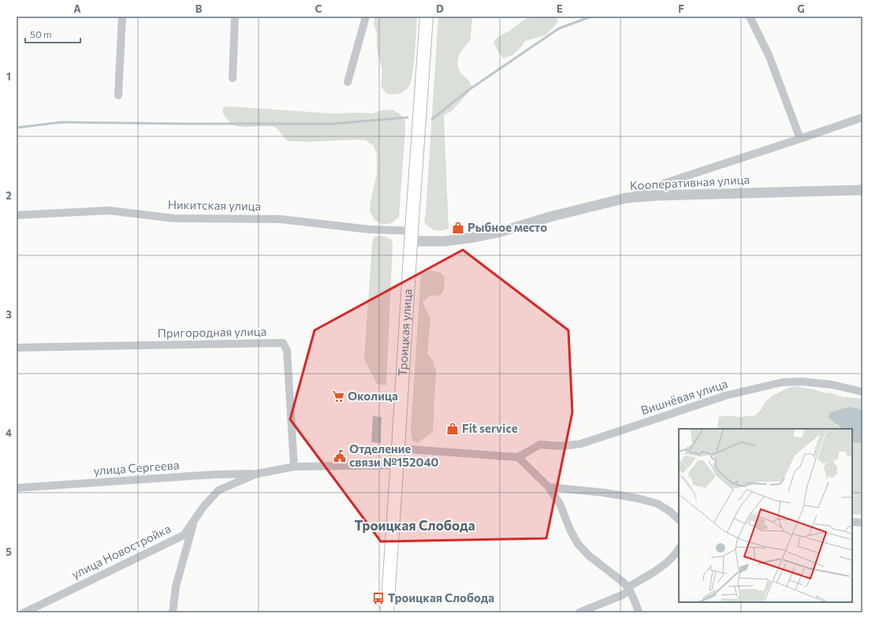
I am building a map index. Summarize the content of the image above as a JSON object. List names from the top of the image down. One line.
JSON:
{"streets":{"main road":["Троицкая улица"],"street":["Кооперативная улица","Никитская улица","Пригородная улица","Вишнёвая улица","улица Сергеева","улица Новостройка"]},"crossings":[["Кооперативная улица","Никитская улица"],["Кооперативная улица","Троицкая улица"],["Никитская улица","Троицкая улица"],["Пригородная улица","улица Новостройка"],["Троицкая улица","улица Новостройка"],["улица Сергеева","улица Новостройка"]],"districts":["Троицкая Слобода"],"places":{"shop":["Рыбное место","Fit service"],"supermarket":["Околица"],"public building":["Отделение связи №152040"],"bus stop":["Троицкая Слобода"]},"scale_bar":"50 m","grid":{"columns":["A","B","C","D","E","F","G"],"rows":["1","2","3","4","5"]}}
